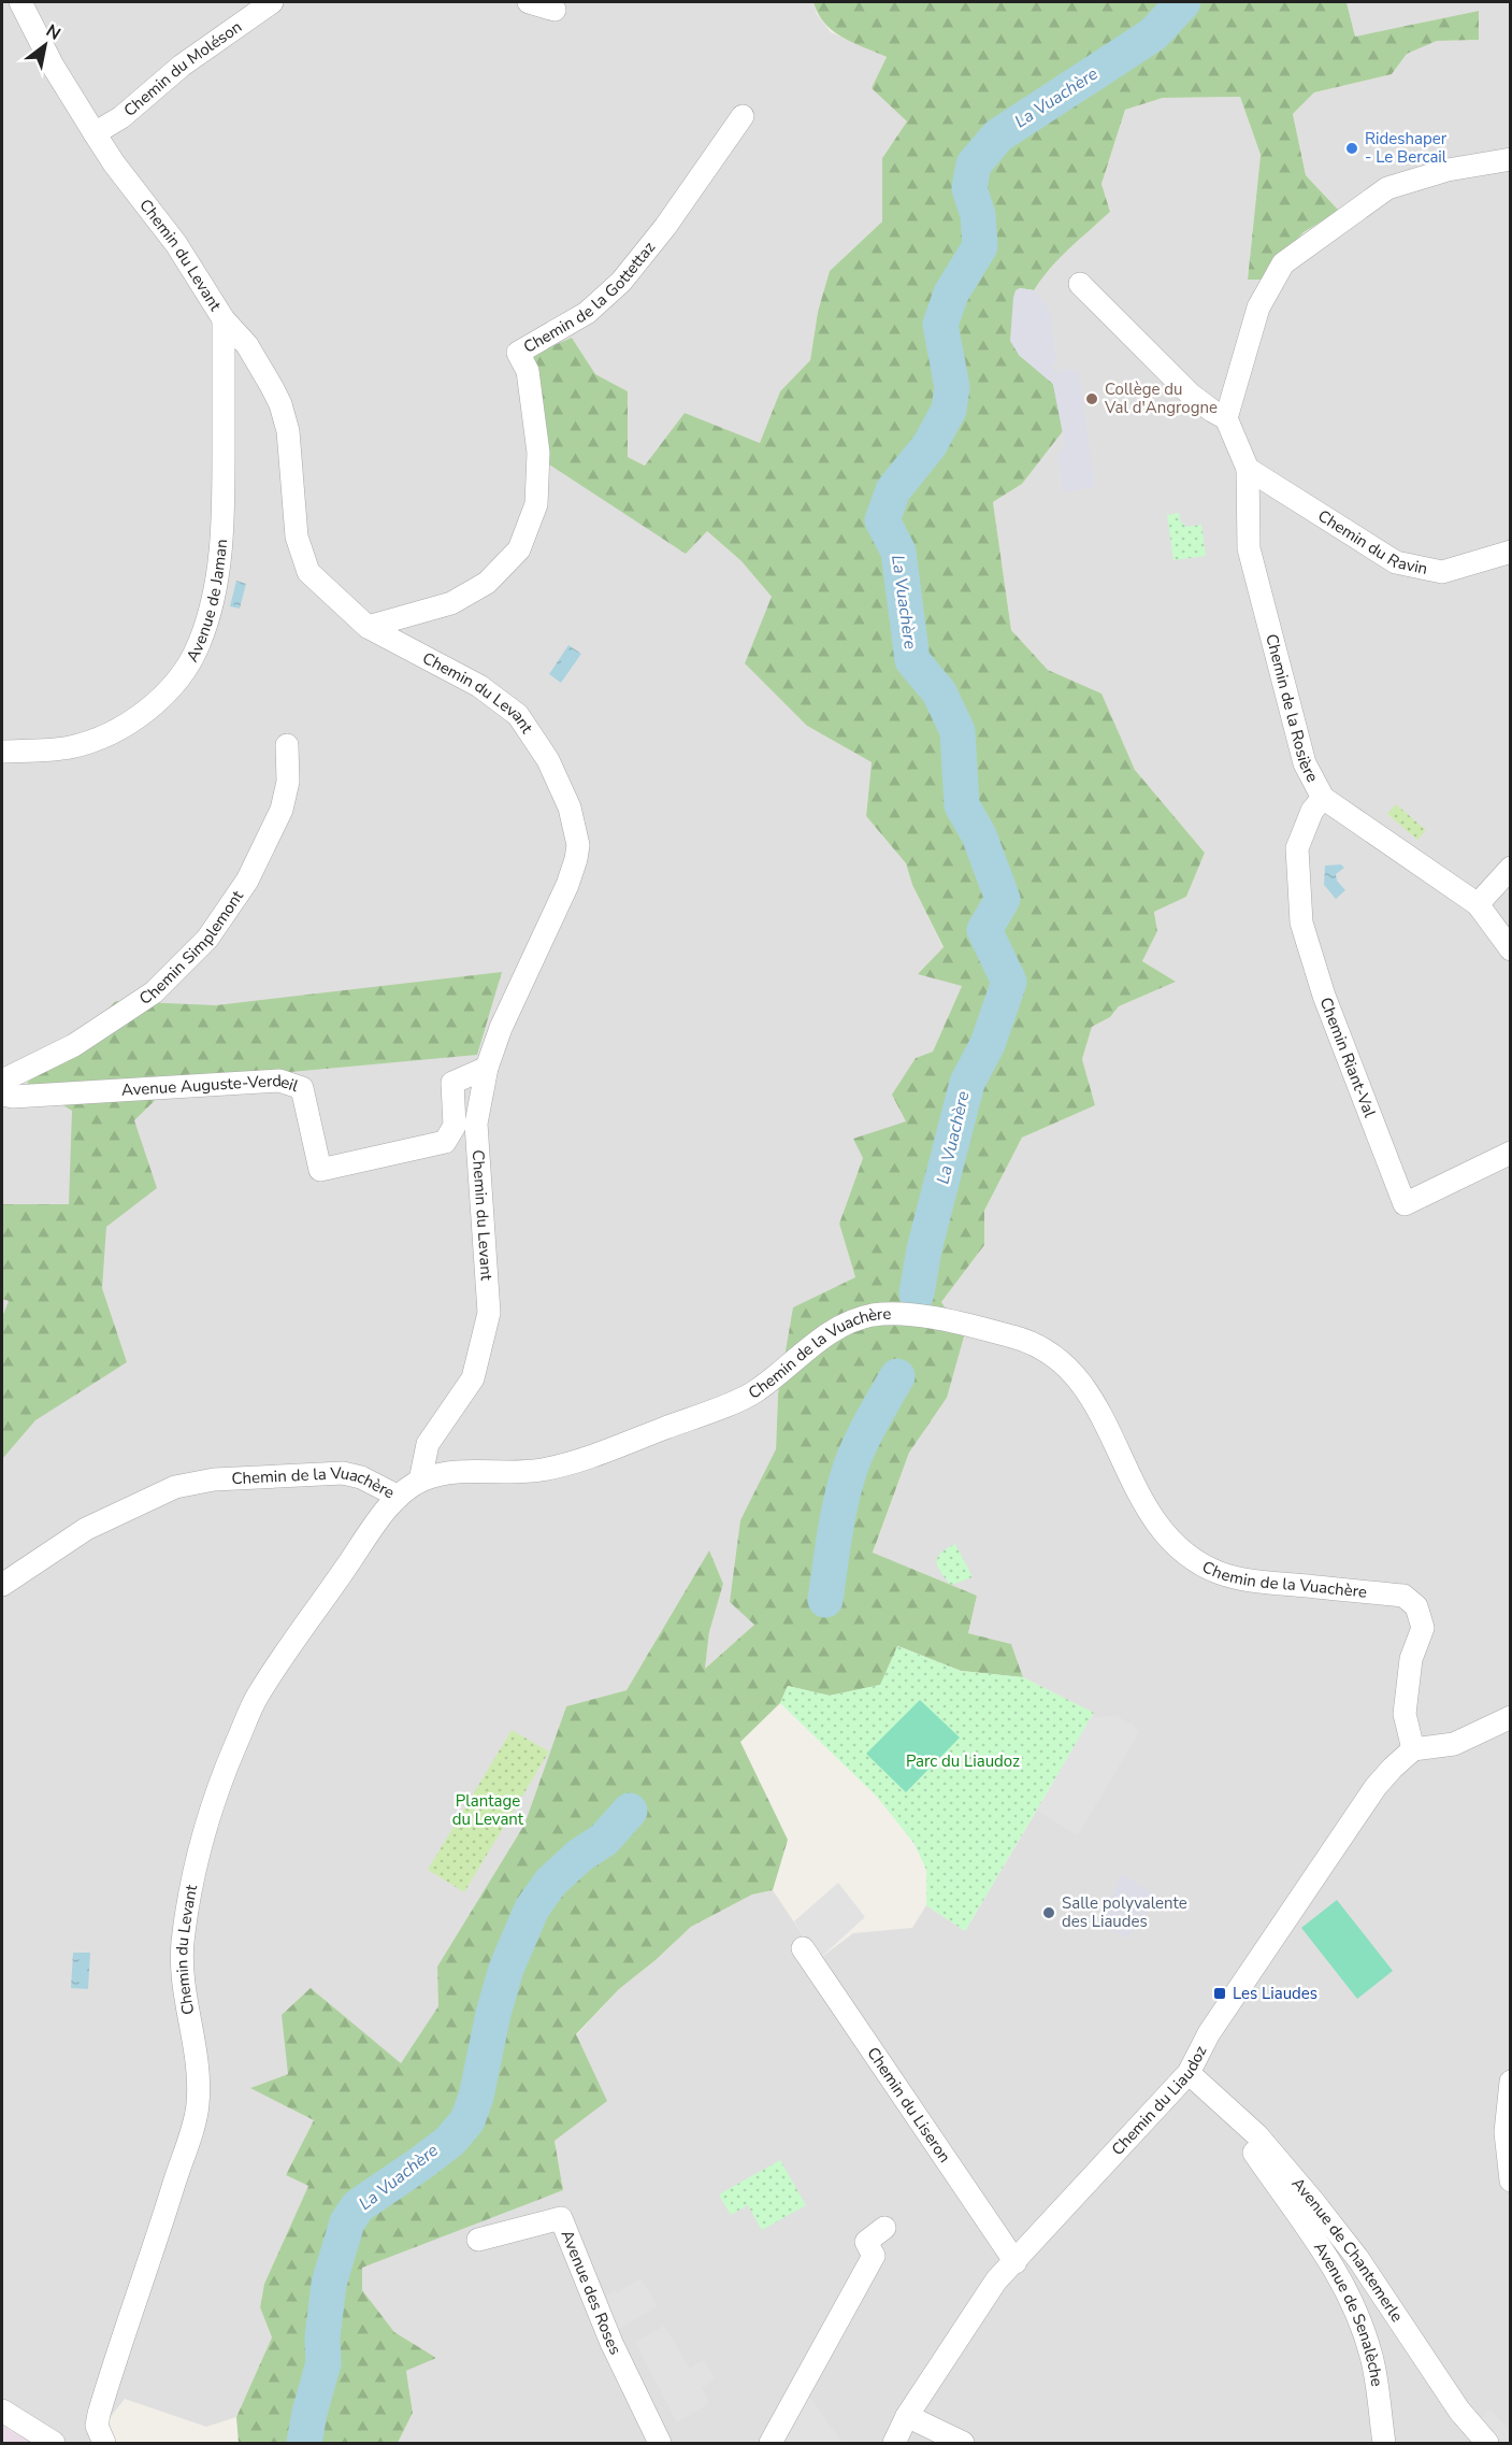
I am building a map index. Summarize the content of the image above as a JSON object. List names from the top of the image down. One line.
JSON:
{"streets":{"street":["Chemin du Moléson","Chemin du Levant","Chemin de la Gottettaz","Chemin du Ravin","Avenue de Jaman","Chemin de la Rosière","Chemin Simplemont","Chemin Riant-Val","Avenue Auguste-Verdeil","Chemin de la Vuachère","Chemin du Liaudoz","Chemin du Liseron","Avenue de Chantemerle","Avenue des Roses","Avenue de Senalèche"]},"crossings":[["Chemin du Moléson","Chemin du Levant"],["Chemin du Levant","Chemin de la Gottettaz"],["Chemin du Levant","Avenue de Jaman"],["Chemin du Levant","Avenue Auguste-Verdeil"],["Chemin du Levant","Chemin de la Vuachère"],["Chemin du Ravin","Chemin de la Rosière"],["Chemin de la Rosière","Chemin Riant-Val"],["Chemin de la Vuachère","Chemin du Liaudoz"],["Chemin du Liaudoz","Chemin du Liseron"],["Chemin du Liaudoz","Avenue de Chantemerle"],["Avenue de Chantemerle","Avenue de Senalèche"]],"water":["La Vuachère"],"parks":["Parc du Liaudoz","Plantage du Levant"],"places":{"other":["Rideshaper - Le Bercail","Collège du Val d'Angrogne","Salle polyvalente des Liaudes"],"transit":["Les Liaudes"]},"north":"top right"}
